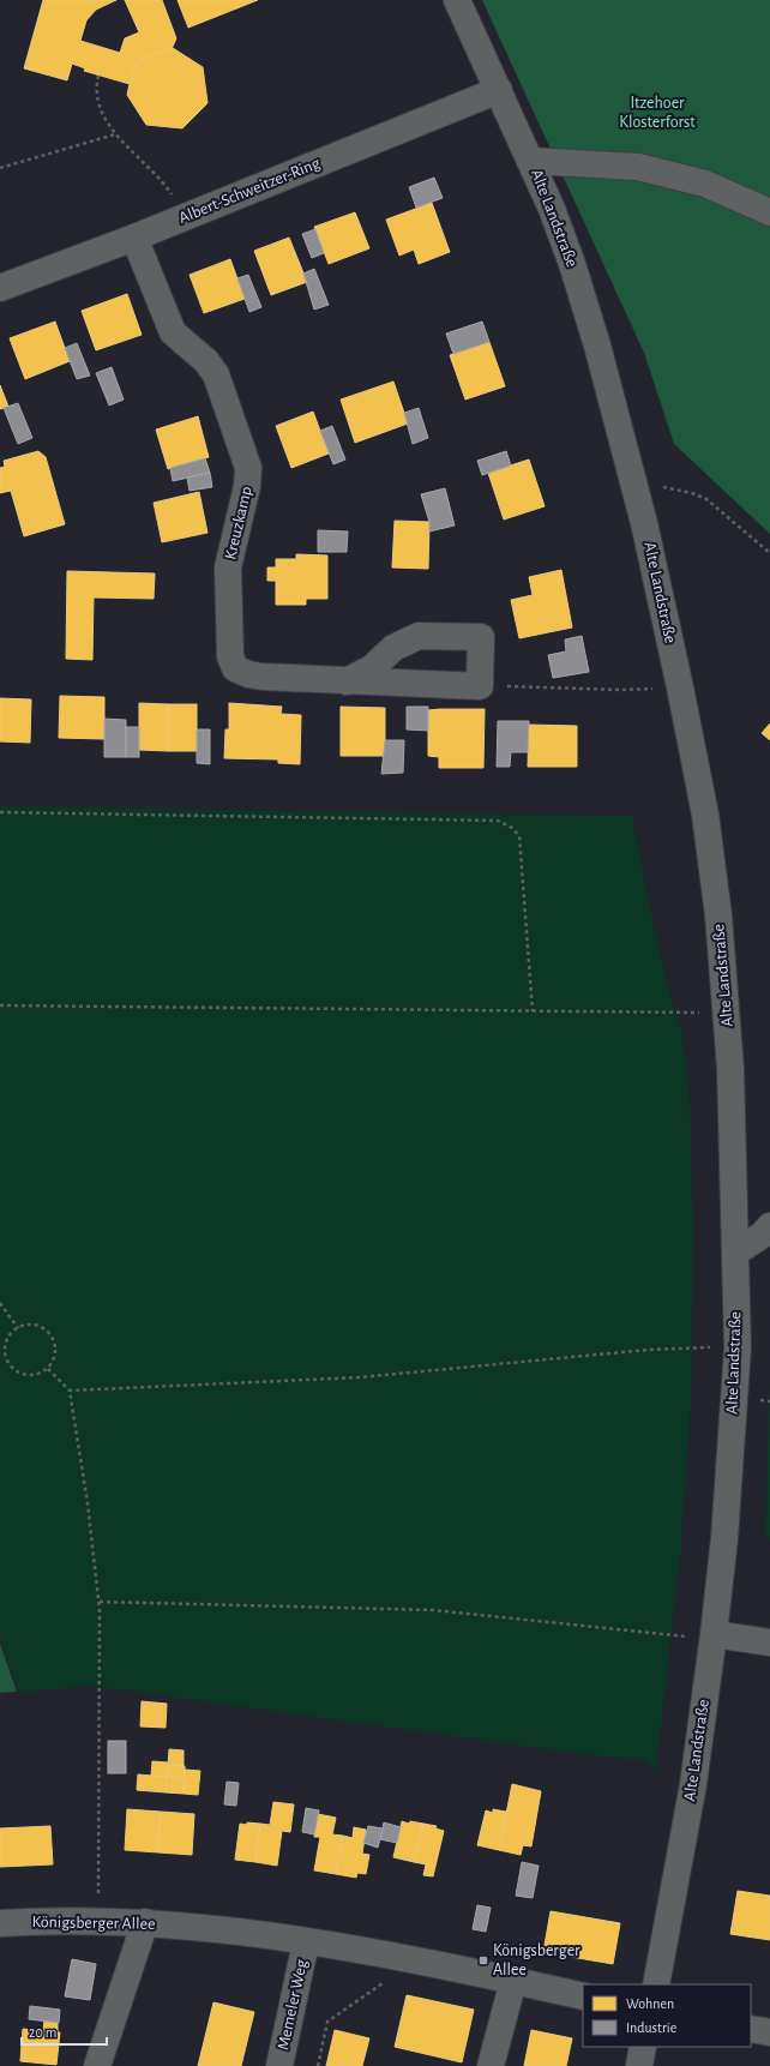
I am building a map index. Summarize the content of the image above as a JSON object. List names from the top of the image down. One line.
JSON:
{"streets":{"street":["Albert-Schweitzer-Ring","Alte Landstraße","Kreuzkamp","Königsberger Allee","Memeler Weg"]},"crossings":[["Albert-Schweitzer-Ring","Alte Landstraße"],["Albert-Schweitzer-Ring","Kreuzkamp"],["Königsberger Allee","Memeler Weg"]],"parks":["Itzehoer Klosterforst"],"places":{"transit":["Königsberger Allee"]},"legend":["Wohnen","Industrie"],"scale_bar":"20 m"}
